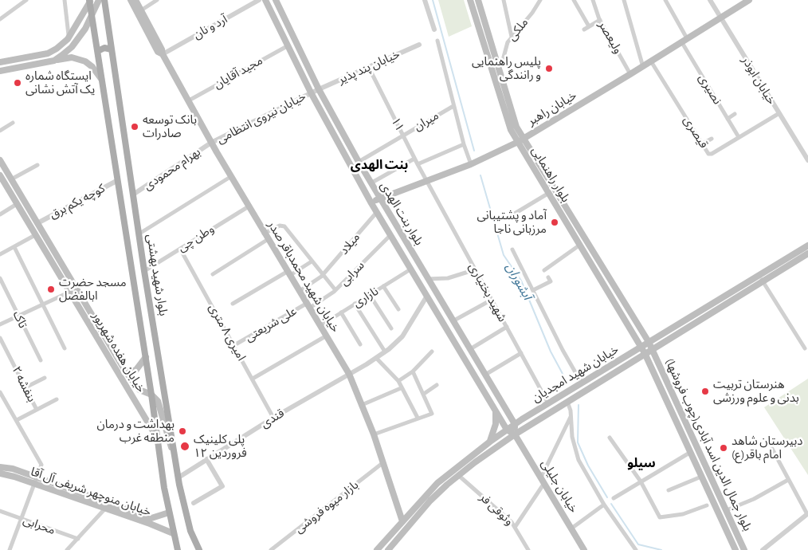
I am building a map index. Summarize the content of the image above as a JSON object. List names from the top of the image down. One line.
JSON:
{"streets":{"main road":["خیابان راهبر","بلوار راهنمایی","بلوار بنت الهدی","بلوار شهید بهشتی","خیابان شهید محمدباقر صدر","خیابان هفده شهریور","خیابان شهید امجدیان","بلوار جمال الدین اسد آبادی(چوب فروشها)","خیابان جلیلی","خیابان منوچهر شریفی آل آقا"],"street":["آرد و نان","ملکی","ولیعصر","خیابان پند پذیر","مجید آقایان","خیابان ابوذر","نصیری","خیابان نیروی انتظامی","میران","۱۱","قیصری","بهرام محمودی","کوچه یکم برق","وطن چی","میلاد","سرابی","شهید بختیاری","نازاری","تاک","علی شریعتی","امیری ۸ متری","بنفشه ۲","قندی","بازار میوه فروشی","وثوقی فر","محرابی"]},"crossings":[["آرد و نان","خیابان شهید محمدباقر صدر"],["ولیعصر","خیابان راهبر"],["خیابان پند پذیر","خیابان نیروی انتظامی"],["خیابان پند پذیر","۱۱"],["خیابان پند پذیر","بلوار بنت الهدی"],["مجید آقایان","بلوار بنت الهدی"],["مجید آقایان","خیابان شهید محمدباقر صدر"],["خیابان ابوذر","خیابان راهبر"],["خیابان ابوذر","قیصری"],["نصیری","خیابان راهبر"],["نصیری","قیصری"],["خیابان راهبر","۱۱"],["خیابان راهبر","قیصری"],["خیابان راهبر","بلوار راهنمایی"],["خیابان راهبر","بلوار بنت الهدی"],["خیابان راهبر","شهید بختیاری"],["خیابان نیروی انتظامی","بهرام محمودی"],["خیابان نیروی انتظامی","بلوار بنت الهدی"],["خیابان نیروی انتظامی","خیابان شهید محمدباقر صدر"],["میران","۱۱"],["میران","بلوار بنت الهدی"],["۱۱","شهید بختیاری"],["بهرام محمودی","بلوار شهید بهشتی"],["بهرام محمودی","خیابان شهید محمدباقر صدر"],["بلوار راهنمایی","خیابان شهید امجدیان"],["بلوار راهنمایی","بلوار جمال الدین اسد آبادی(چوب فروشها)"],["کوچه یکم برق","بلوار شهید بهشتی"],["کوچه یکم برق","خیابان هفده شهریور"],["بلوار بنت الهدی","میلاد"],["بلوار بنت الهدی","سرابی"],["بلوار بنت الهدی","نازاری"],["بلوار بنت الهدی","خیابان شهید امجدیان"],["بلوار بنت الهدی","قندی"],["وطن چی","بلوار شهید بهشتی"],["وطن چی","خیابان شهید محمدباقر صدر"],["وطن چی","امیری ۸ متری"],["میلاد","خیابان شهید محمدباقر صدر"],["سرابی","خیابان شهید محمدباقر صدر"],["سرابی","علی شریعتی"],["بلوار شهید بهشتی","خیابان هفده شهریور"],["بلوار شهید بهشتی","قندی"],["بلوار شهید بهشتی","خیابان منوچهر شریفی آل آقا"],["خیابان شهید محمدباقر صدر","نازاری"],["خیابان شهید محمدباقر صدر","علی شریعتی"],["خیابان شهید محمدباقر صدر","خیابان شهید امجدیان"],["خیابان شهید محمدباقر صدر","قندی"],["خیابان شهید محمدباقر صدر","بازار میوه فروشی"],["شهید بختیاری","خیابان شهید امجدیان"],["علی شریعتی","امیری ۸ متری"],["امیری ۸ متری","قندی"],["خیابان شهید امجدیان","بلوار جمال الدین اسد آبادی(چوب فروشها)"],["خیابان شهید امجدیان","خیابان جلیلی"],["خیابان شهید امجدیان","وثوقی فر"]],"districts":["بنت الهدی","سیلو"],"water":["آبشوران"],"places":["پلیس راهنمایی و رانندگی","ایستگاه شماره یک آتش نشانی","بانک توسعه صادرات","آماد و پشتیبانی مرزبانی ناجا","مسجد حضرت ابالفضل","هنرستان تربیت بدنی و علوم ورزشی","بهداشت و درمان منطقه غرب","پلی کلینیک ۱۲ فروردین","دبیرستان شاهد امام باقر(ع)"]}
